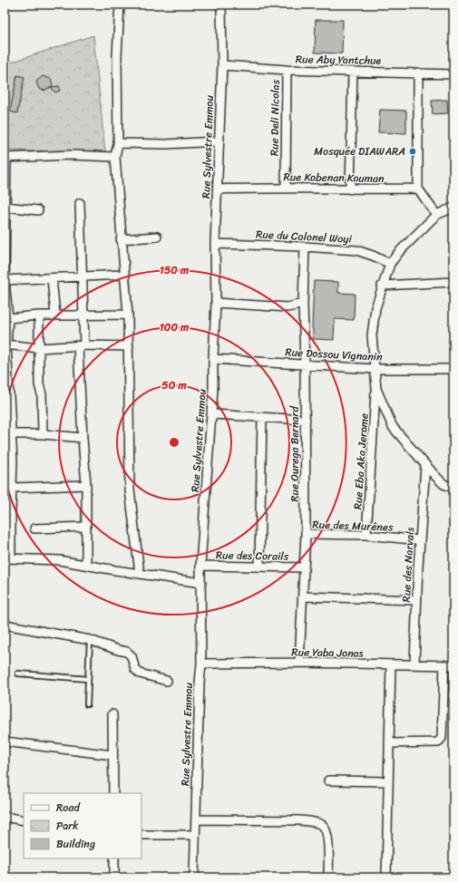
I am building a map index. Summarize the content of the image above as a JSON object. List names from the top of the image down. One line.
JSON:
{"streets":{"street":["Rue Aby Yantchue","Rue Deli Nicolas","Rue Sylvestre Emmou","Rue Kobenan Kouman","Rue du Colonel Woyi","Rue Dossou Vignanin","Rue Ourega Bernard","Rue Eba Aka Jerome","Rue des Murênes","Rue des Corails","Rue des Narvals","Rue Yaba Jonas"]},"crossings":[["Rue Aby Yantchue","Rue Deli Nicolas"],["Rue Aby Yantchue","Rue Sylvestre Emmou"],["Rue Deli Nicolas","Rue Kobenan Kouman"],["Rue Sylvestre Emmou","Rue Kobenan Kouman"],["Rue Sylvestre Emmou","Rue du Colonel Woyi"],["Rue Sylvestre Emmou","Rue Dossou Vignanin"],["Rue Sylvestre Emmou","Rue des Corails"],["Rue Sylvestre Emmou","Rue Yaba Jonas"],["Rue du Colonel Woyi","Rue Ourega Bernard"],["Rue Dossou Vignanin","Rue Ourega Bernard"],["Rue Ourega Bernard","Rue des Murênes"],["Rue Ourega Bernard","Rue des Corails"],["Rue Ourega Bernard","Rue Yaba Jonas"],["Rue Eba Aka Jerome","Rue des Murênes"],["Rue des Murênes","Rue des Narvals"],["Rue des Narvals","Rue Yaba Jonas"]],"places":["Mosquée DIAWARA"],"legend":["Road","Park","Building"],"rings":["150 m","100 m","50 m"]}
